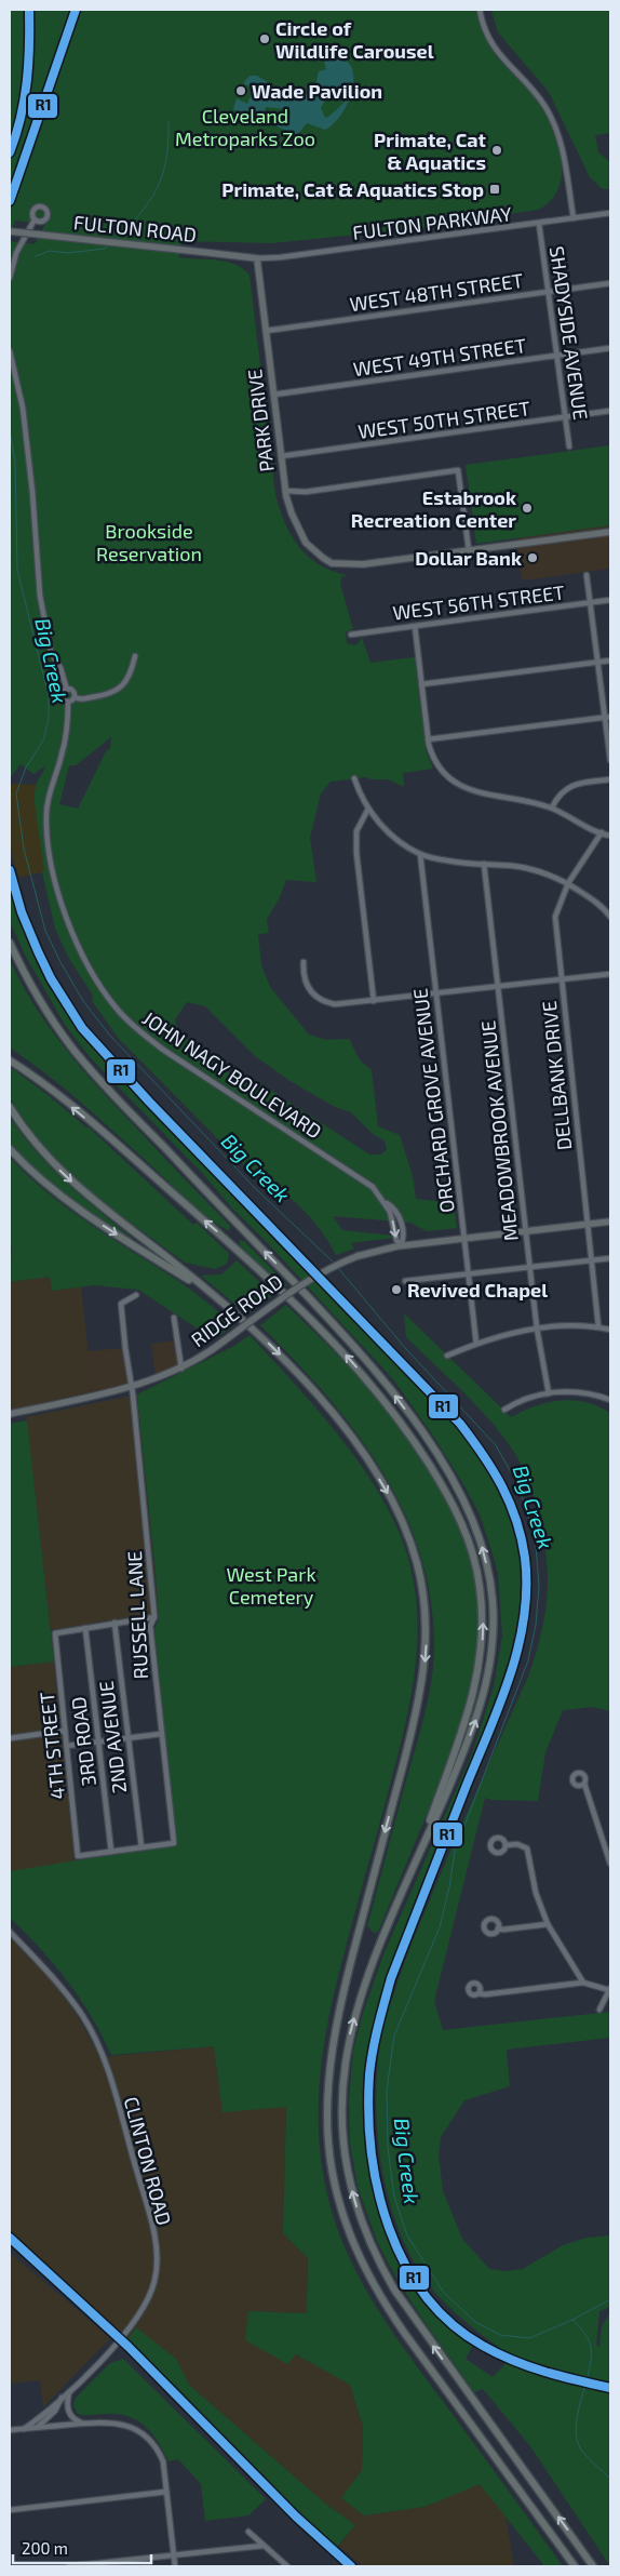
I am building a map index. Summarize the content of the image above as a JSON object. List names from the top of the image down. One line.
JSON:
{"streets":{"main road":["FULTON ROAD","PARK DRIVE","RIDGE ROAD"],"street":["FULTON PARKWAY","WEST 48TH STREET","SHADYSIDE AVENUE","WEST 49TH STREET","WEST 50TH STREET","WEST 56TH STREET","JOHN NAGY BOULEVARD","DELLBANK DRIVE","ORCHARD GROVE AVENUE","MEADOWBROOK AVENUE","RUSSELL LANE","2ND AVENUE","3RD ROAD","4TH STREET","CLINTON ROAD"]},"crossings":[["FULTON PARKWAY","FULTON ROAD"],["FULTON PARKWAY","SHADYSIDE AVENUE"],["FULTON PARKWAY","PARK DRIVE"],["FULTON ROAD","PARK DRIVE"],["WEST 48TH STREET","SHADYSIDE AVENUE"],["WEST 48TH STREET","PARK DRIVE"],["SHADYSIDE AVENUE","WEST 49TH STREET"],["SHADYSIDE AVENUE","WEST 50TH STREET"],["WEST 49TH STREET","PARK DRIVE"],["WEST 50TH STREET","PARK DRIVE"],["JOHN NAGY BOULEVARD","RIDGE ROAD"],["DELLBANK DRIVE","RIDGE ROAD"],["ORCHARD GROVE AVENUE","RIDGE ROAD"],["MEADOWBROOK AVENUE","RIDGE ROAD"],["RIDGE ROAD","RUSSELL LANE"],["RUSSELL LANE","2ND AVENUE"],["3RD ROAD","4TH STREET"]],"water":["Big Creek"],"parks":["Cleveland Metroparks Zoo","Brookside Reservation","West Park Cemetery"],"places":{"other":["Circle of Wildlife Carousel","Wade Pavilion","Primate, Cat & Aquatics","Estabrook Recreation Center","Dollar Bank","Revived Chapel"],"transit":["Primate, Cat & Aquatics Stop"]},"lines":["transit line R1"],"scale_bar":"200 m"}
